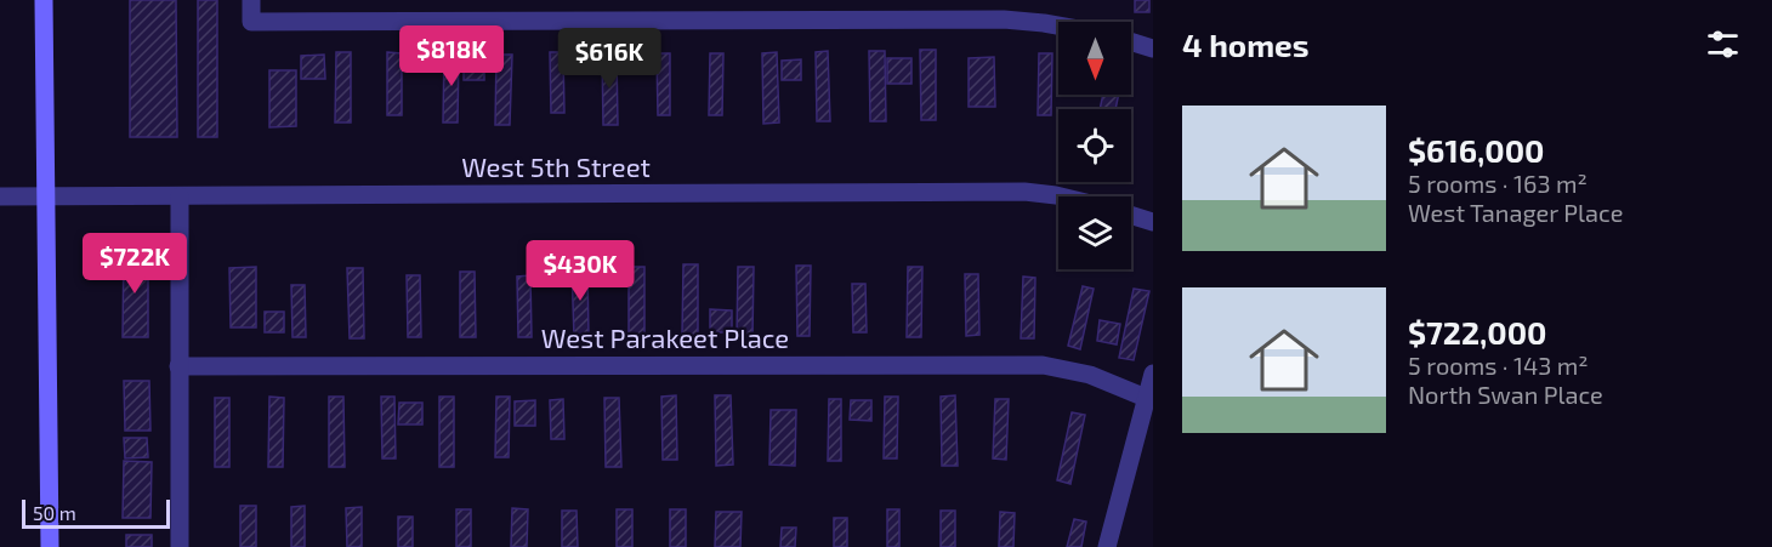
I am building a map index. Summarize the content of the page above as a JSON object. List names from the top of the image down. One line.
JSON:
{"streets":{"street":["West 5th Street","West Parakeet Place"]},"scale_bar":"50 m","north":"bottom","page":{"heading":"4 homes","price":["$818K","$616K","$722K","$430K"],"list":[{"name":"$616,000","note":"5 rooms · 163 m² · West Tanager Place"},{"name":"$722,000","note":"5 rooms · 143 m² · North Swan Place"}],"scale":"50 m"}}
